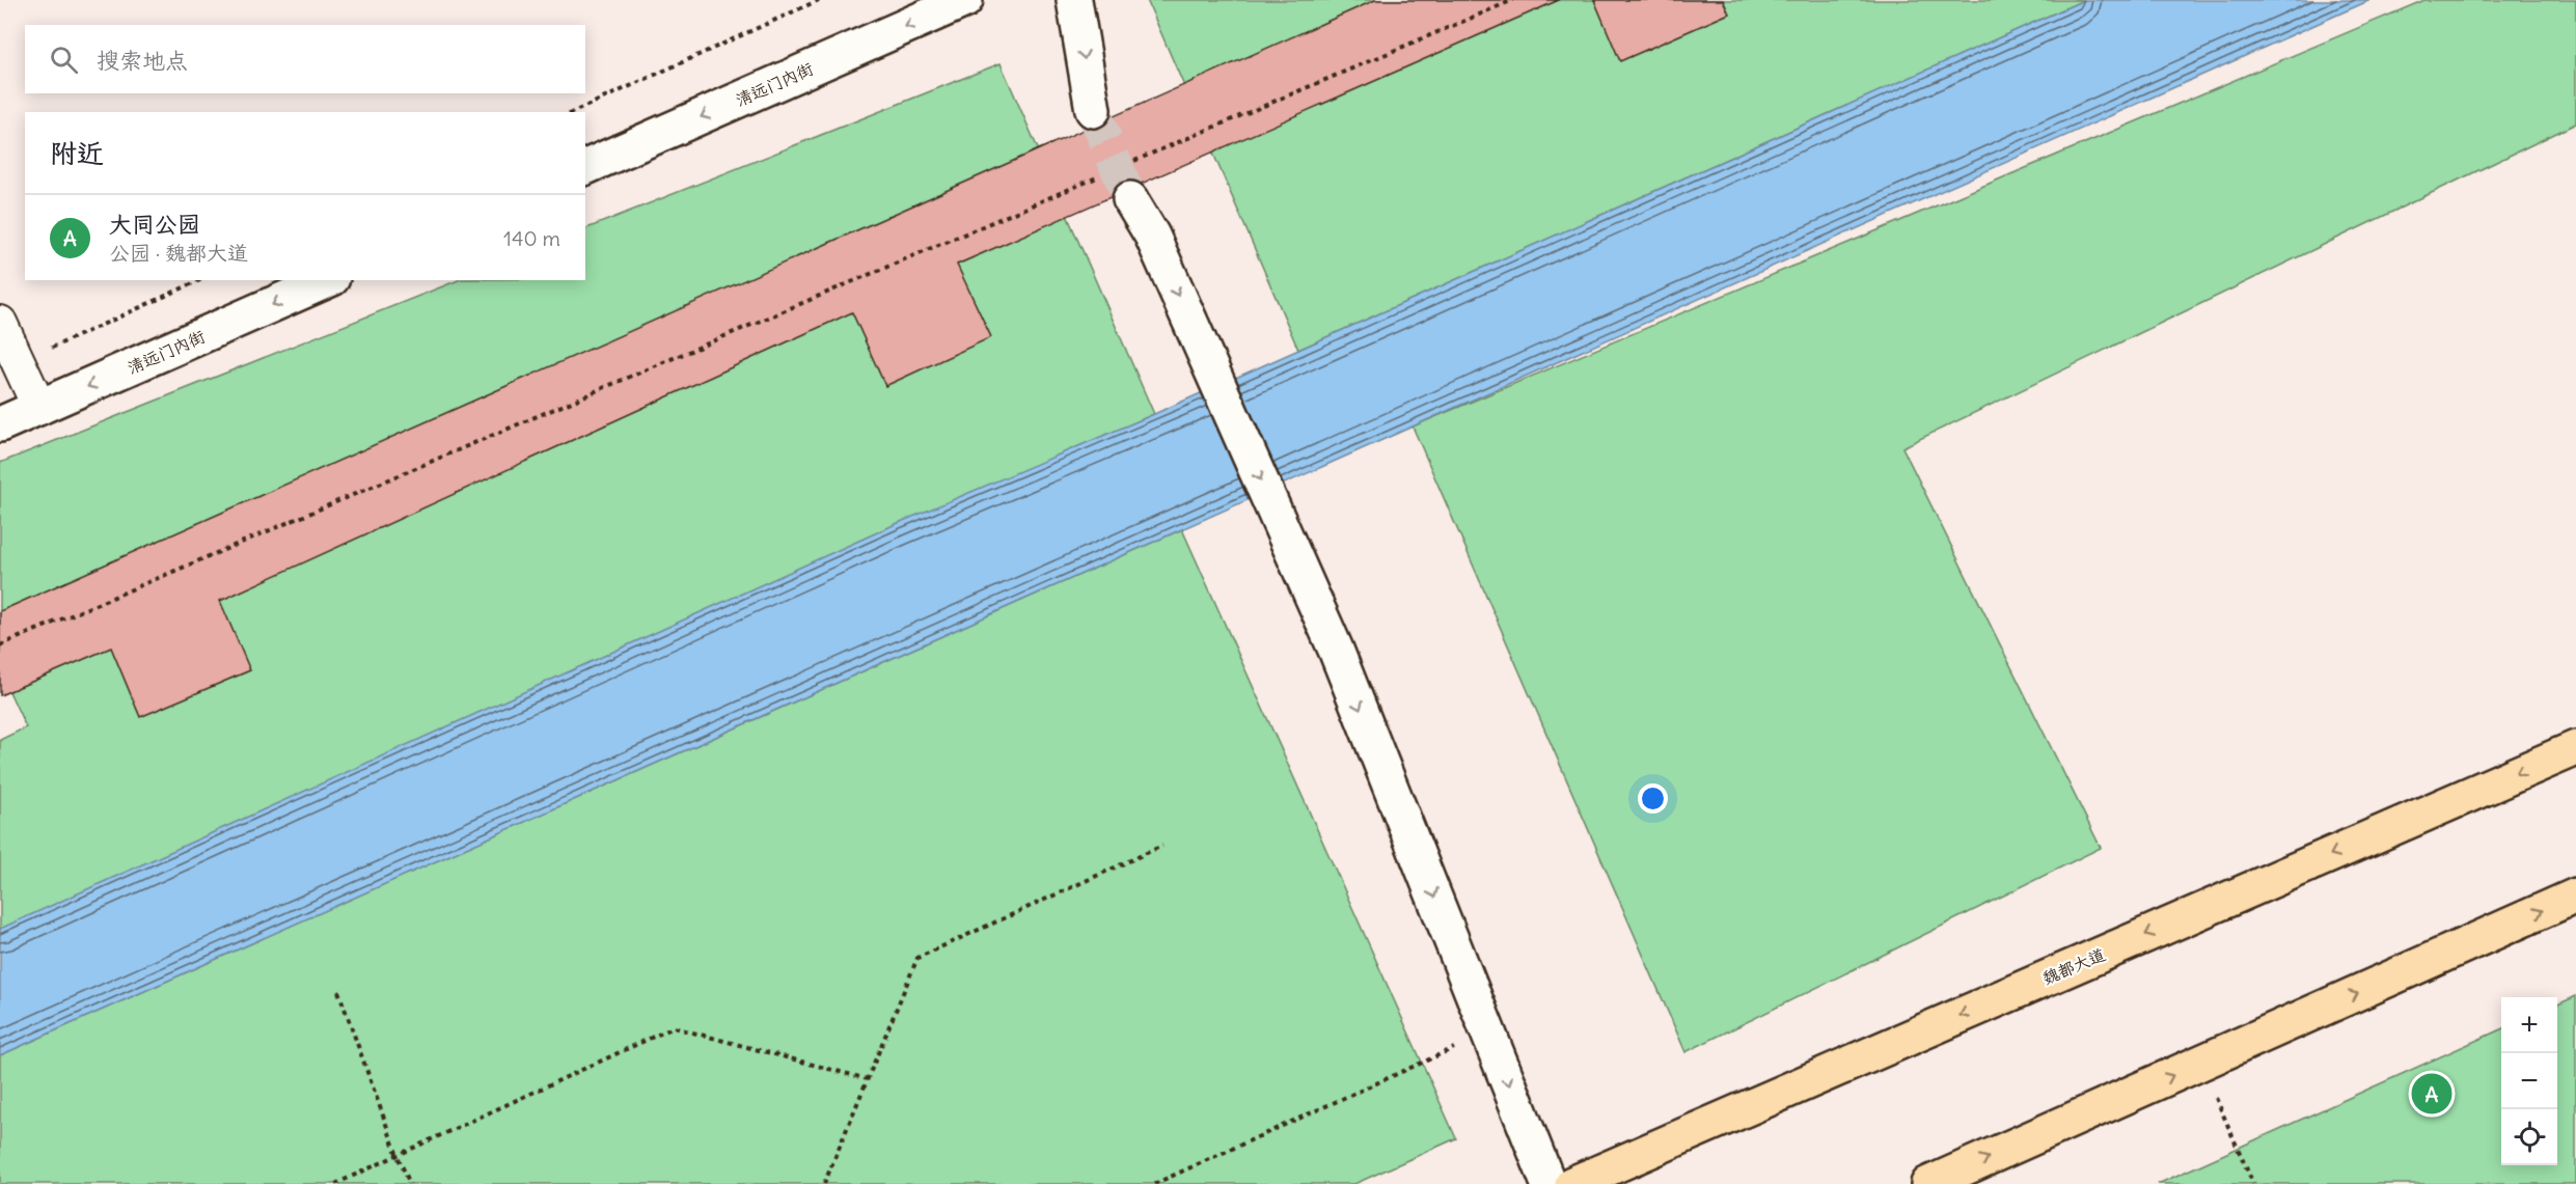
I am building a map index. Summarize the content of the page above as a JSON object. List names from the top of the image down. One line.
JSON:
{"streets":{"main road":["清远门内街","魏都大道"]},"one_way":["清远门内街"],"page":{"search":"搜索地点","heading":"附近","list":[{"mark":"A","name":"大同公园","note":"公园 · 魏都大道","value":"140 m"}],"map_buttons":["+","−"],"pins":"A"}}
